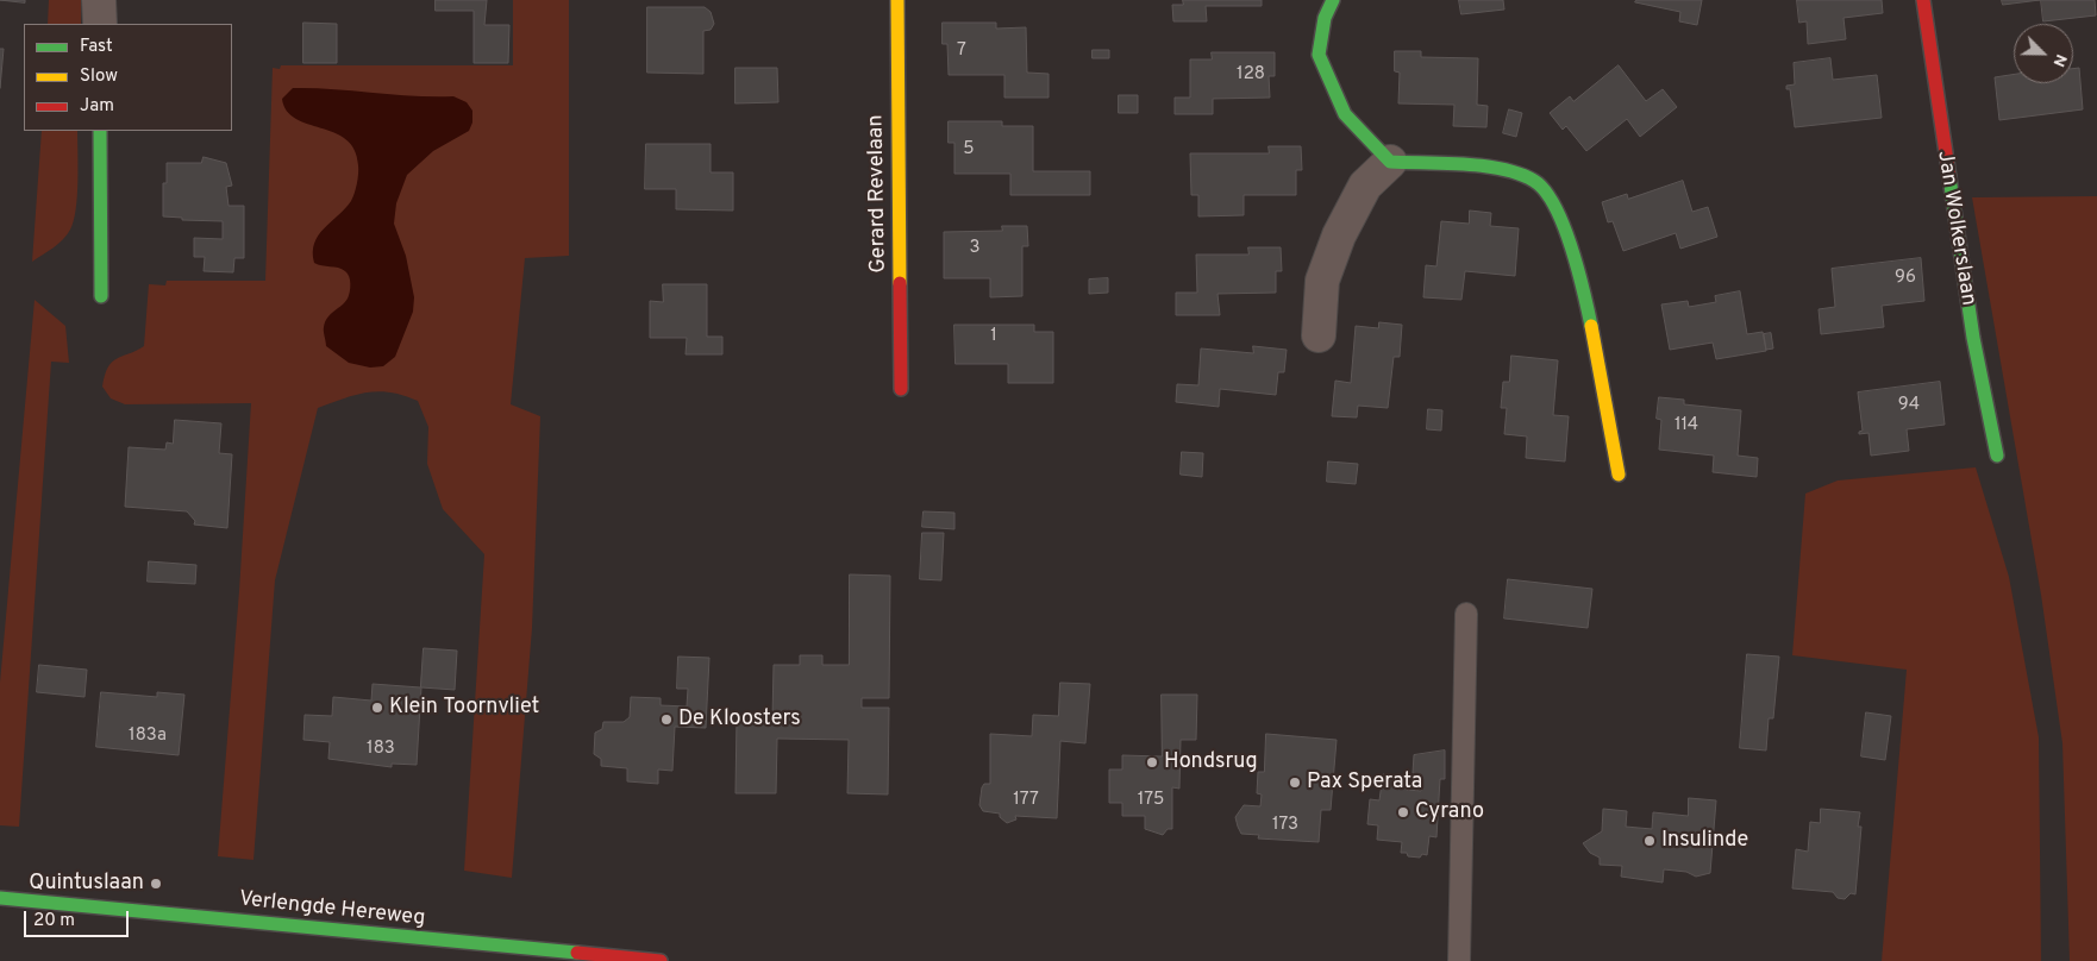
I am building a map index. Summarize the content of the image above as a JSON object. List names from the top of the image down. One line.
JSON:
{"streets":{"street":["Gerard Revelaan","Jan Wolkerslaan","Verlengde Hereweg"]},"places":["Klein Toornvliet","De Kloosters","Hondsrug","Pax Sperata","Cyrano","Insulinde","Quintuslaan"],"house_numbers":["7","128","5","3","96","1","94","114","183a","183","177","175","173"],"legend":["Fast","Slow","Jam"],"scale_bar":"20 m","north":"bottom right"}
